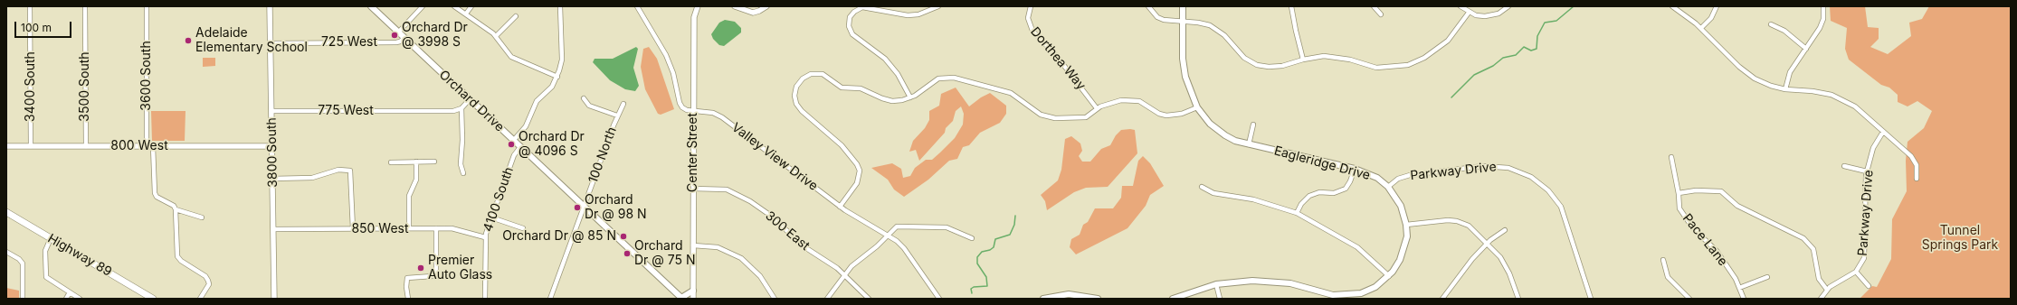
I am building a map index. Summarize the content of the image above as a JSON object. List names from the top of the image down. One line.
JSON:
{"streets":{"main road":["Orchard Drive","Eagleridge Drive","Highway 89"],"street":["725 West","Dorthea Way","3600 South","3400 South","3500 South","775 West","800 West","3800 South","Center Street","100 North","Valley View Drive","Parkway Drive","4100 South","850 West","300 East","Pace Lane"]},"crossings":[["725 West","Orchard Drive"],["725 West","3800 South"],["3600 South","800 West"],["3400 South","800 West"],["3500 South","800 West"],["Orchard Drive","100 North"],["Orchard Drive","4100 South"],["775 West","3800 South"],["800 West","3800 South"],["3800 South","850 West"],["Center Street","Valley View Drive"],["Center Street","300 East"],["Eagleridge Drive","Parkway Drive"],["4100 South","850 West"]],"parks":["Tunnel Springs Park"],"places":["Orchard Dr @ 3998 S","Adelaide Elementary School","Orchard Dr @ 4096 S","Orchard Dr @ 98 N","Orchard Dr @ 85 N","Orchard Dr @ 75 N","Premier Auto Glass"],"scale_bar":"100 m"}
